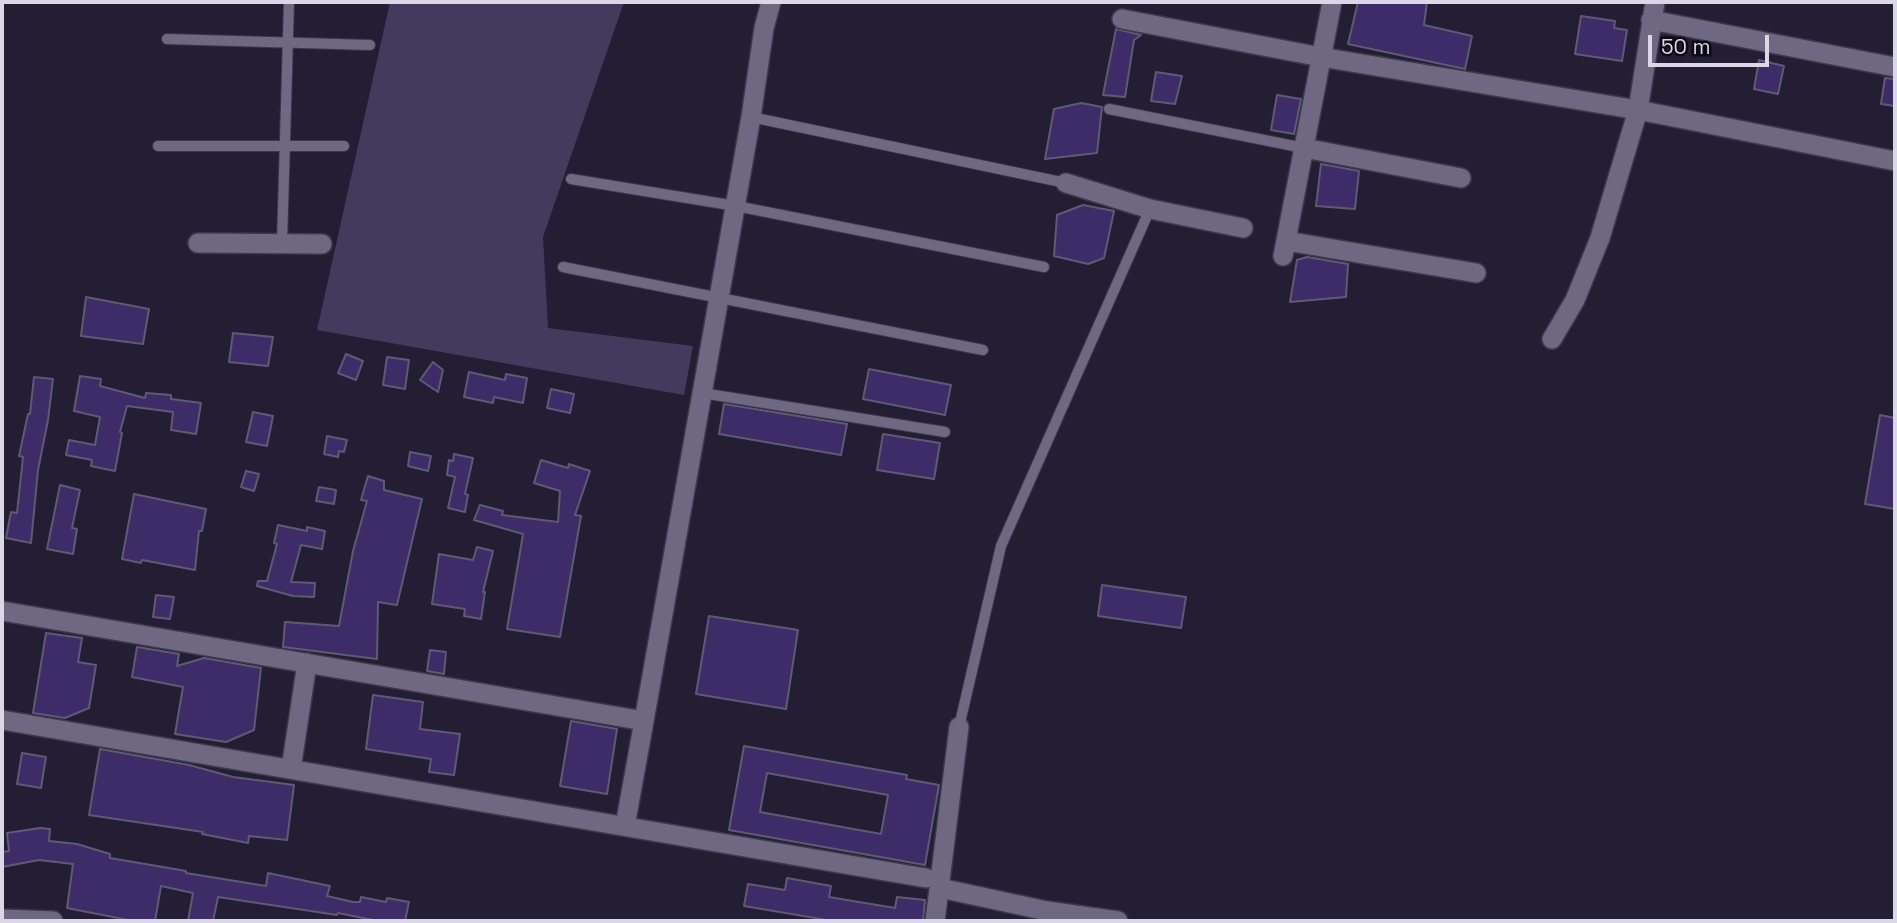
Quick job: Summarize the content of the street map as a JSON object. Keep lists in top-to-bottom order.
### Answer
{
  "scale_bar": "50 m"
}
